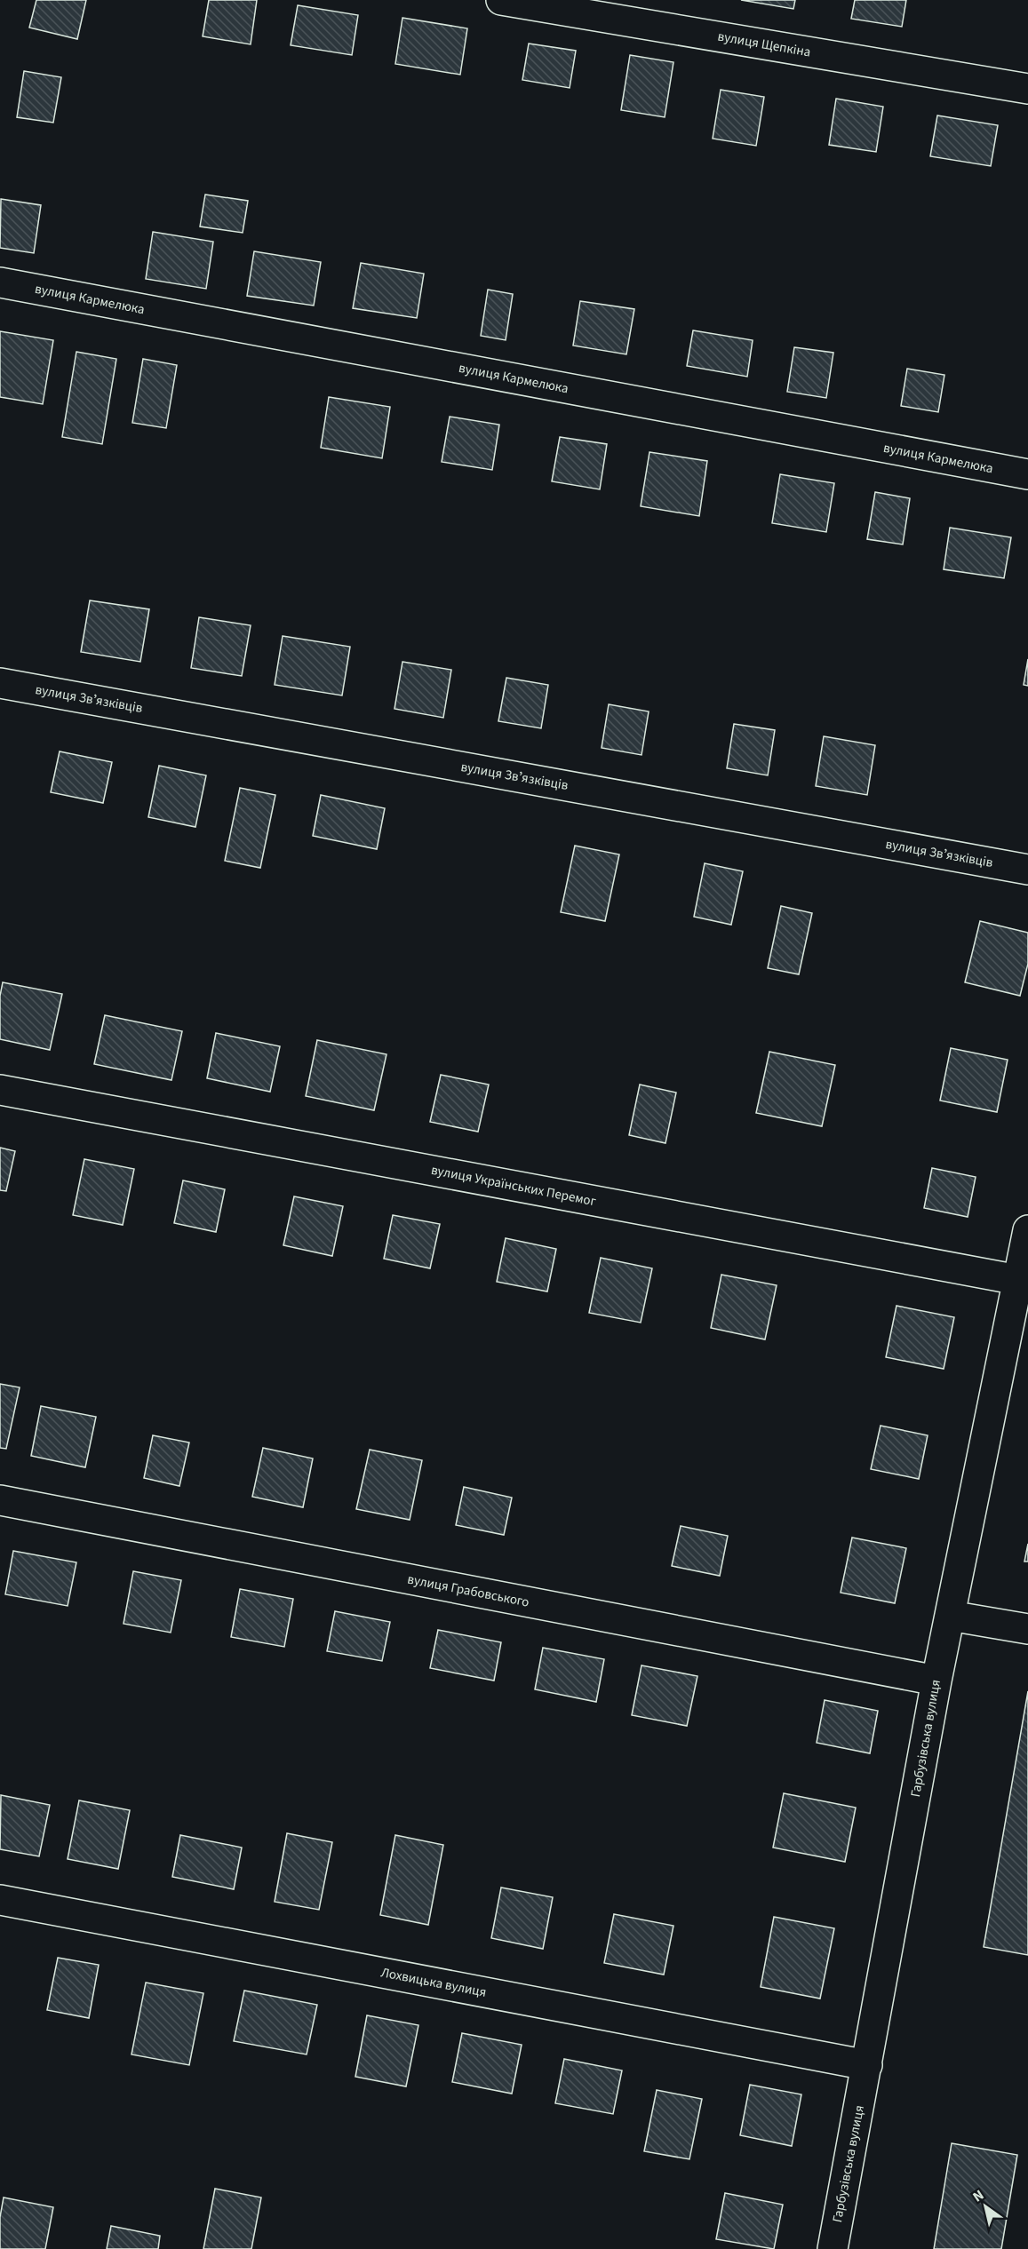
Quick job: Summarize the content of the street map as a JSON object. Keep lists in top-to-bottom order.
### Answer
{
  "streets": {
    "street": [
      "вулиця Щепкіна",
      "вулиця Кармелюка",
      "вулиця Звʼязківців",
      "вулиця Українських Перемог",
      "вулиця Грабовського",
      "Гарбузівська вулиця",
      "Лохвицька вулиця"
    ]
  },
  "crossings": [
    ["вулиця Українських Перемог", "Гарбузівська вулиця"],
    ["вулиця Грабовського", "Гарбузівська вулиця"],
    ["Гарбузівська вулиця", "Лохвицька вулиця"]
  ],
  "north": "top left"
}
